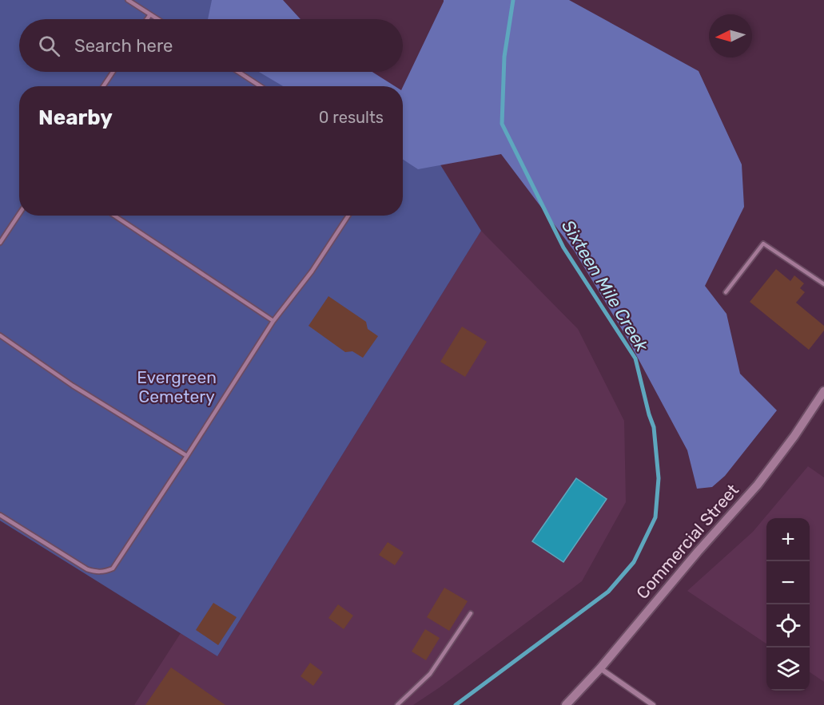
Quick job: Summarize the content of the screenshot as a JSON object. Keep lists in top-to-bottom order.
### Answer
{
  "streets": {
    "street": ["Commercial Street"]
  },
  "water": ["Sixteen Mile Creek"],
  "parks": ["Evergreen Cemetery"],
  "north": "left",
  "page": {
    "search": "Search here",
    "heading": ["Nearby", "0 results"],
    "map_buttons": ["+", "−"]
  }
}
